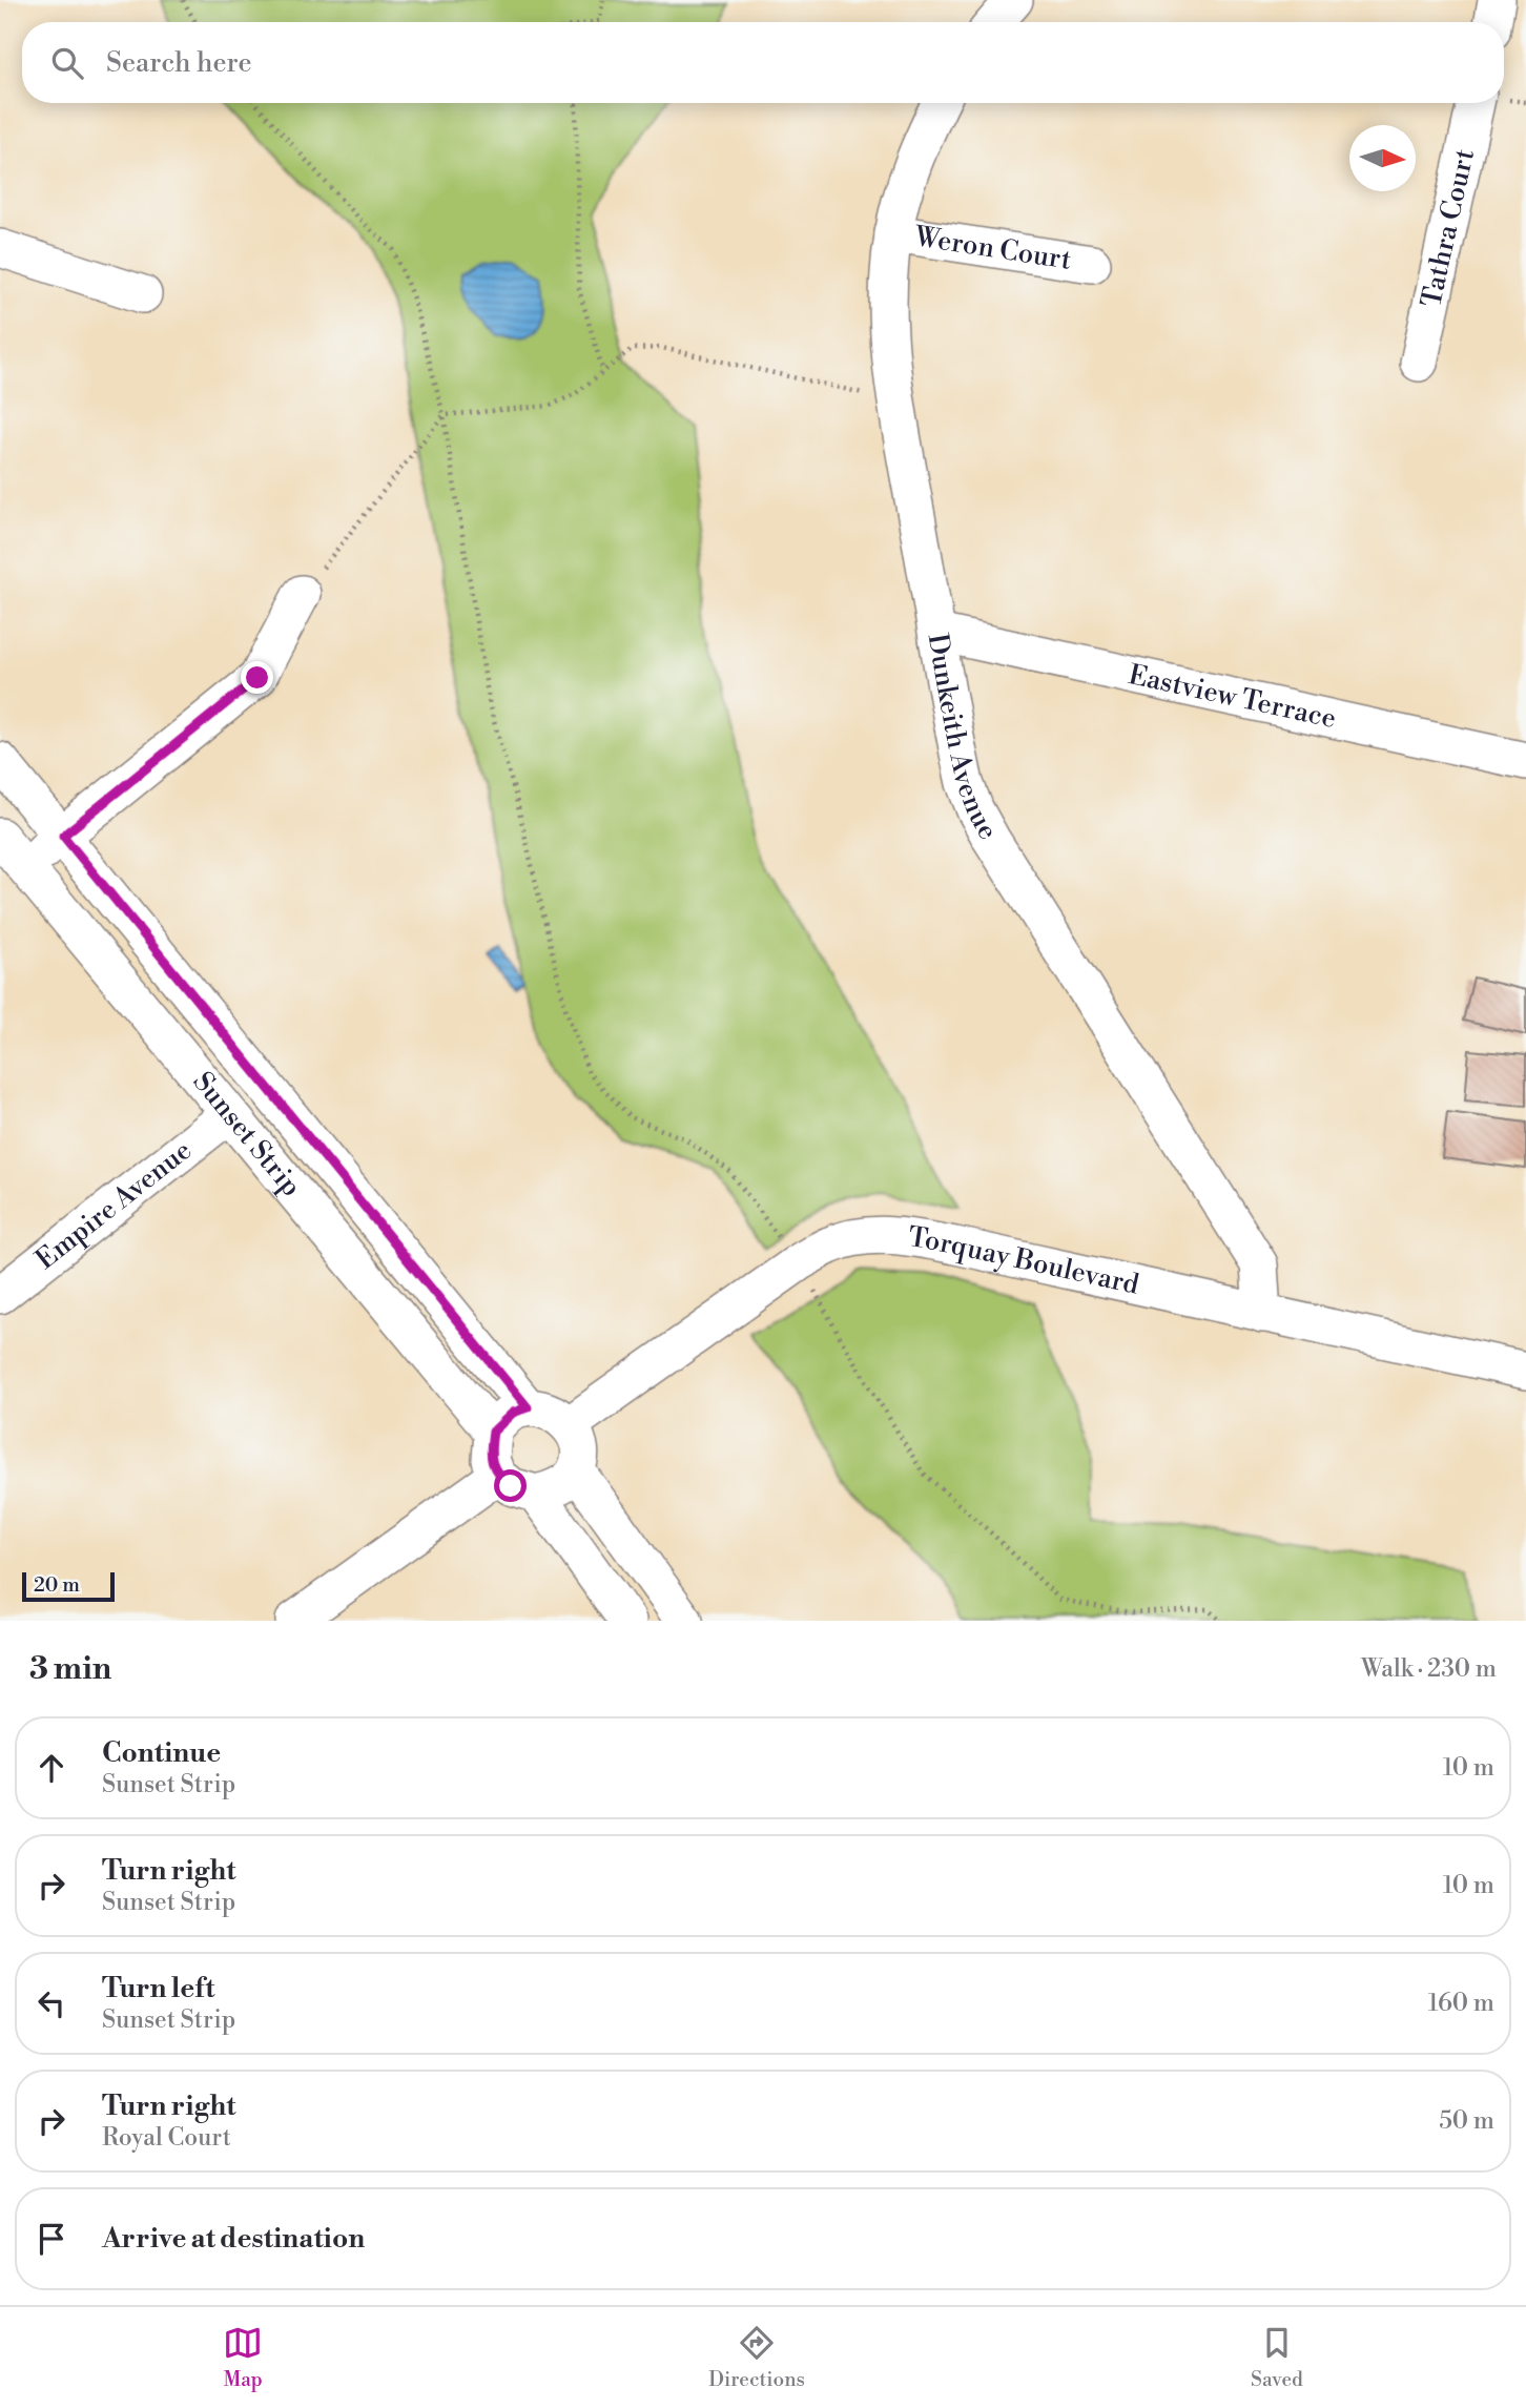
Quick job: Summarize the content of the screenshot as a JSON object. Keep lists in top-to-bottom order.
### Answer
{
  "streets": {
    "street": [
      "Tathra Court",
      "Weron Court",
      "Eastview Terrace",
      "Dunkeith Avenue",
      "Sunset Strip",
      "Empire Avenue",
      "Torquay Boulevard"
    ]
  },
  "crossings": [
    ["Weron Court", "Dunkeith Avenue"],
    ["Eastview Terrace", "Dunkeith Avenue"],
    ["Dunkeith Avenue", "Torquay Boulevard"],
    ["Sunset Strip", "Empire Avenue"],
    ["Sunset Strip", "Torquay Boulevard"]
  ],
  "scale_bar": "20 m",
  "north": "right",
  "page": {
    "search": "Search here",
    "scale": "20 m",
    "heading": ["3 min", "Walk · 230 m"],
    "list": [
      ["Continue", "Sunset Strip", "10 m"],
      ["Turn right", "Sunset Strip", "10 m"],
      ["Turn left", "Sunset Strip", "160 m"],
      ["Turn right", "Royal Court", "50 m"],
      "Arrive at destination"
    ],
    "nav": ["Map", "Directions", "Saved"]
  }
}
